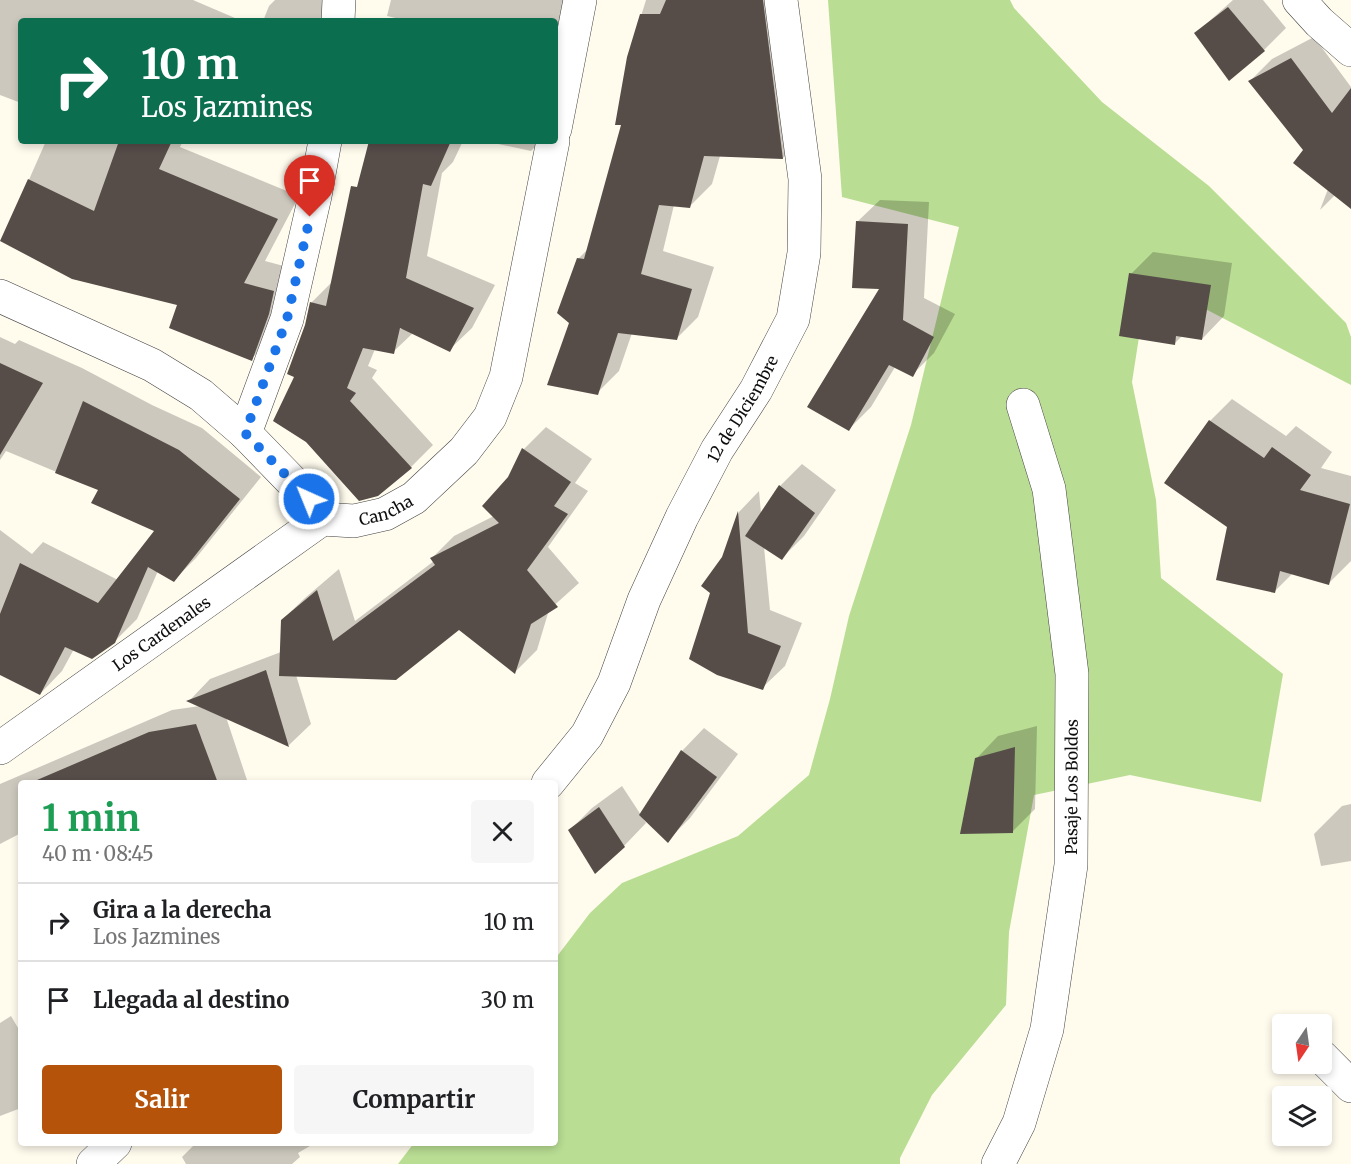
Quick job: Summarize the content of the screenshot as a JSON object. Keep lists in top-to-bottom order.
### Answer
{
  "streets": {
    "street": [
      "12 de Diciembre",
      "Cancha",
      "Los Cardenales",
      "Pasaje Los Boldos"
    ]
  },
  "crossings": [
    ["Cancha", "Los Cardenales"]
  ],
  "north": "bottom",
  "page": {
    "turn": ["10 m", "Los Jazmines"],
    "heading": ["1 min", "40 m · 08:45"],
    "list": [
      {
        "name": "Gira a la derecha",
        "note": "Los Jazmines",
        "value": "10 m"
      },
      {
        "name": "Llegada al destino",
        "value": "30 m"
      }
    ],
    "buttons": ["Salir", "Compartir"]
  }
}
